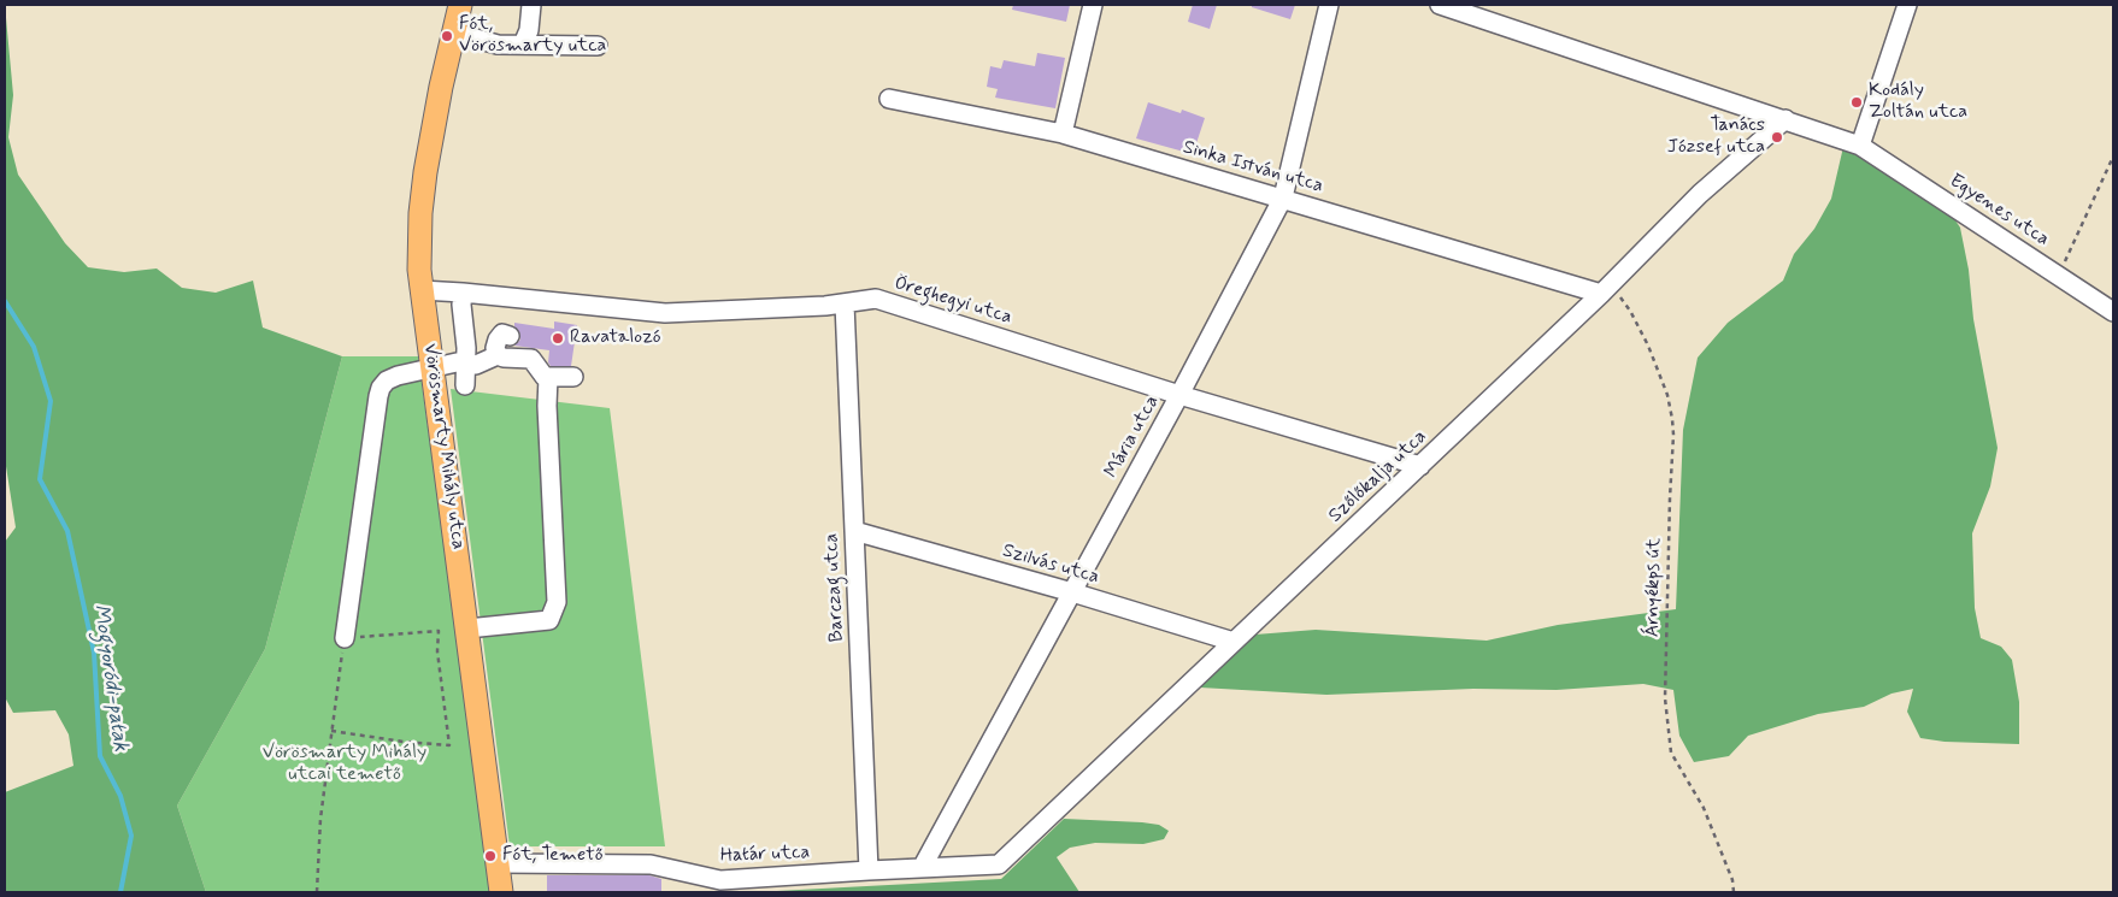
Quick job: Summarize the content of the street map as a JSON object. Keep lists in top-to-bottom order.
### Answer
{
  "streets": {
    "main road": ["Vörösmarty Mihály utca"],
    "street": [
      "Sinka István utca",
      "Egyenes utca",
      "Öreghegyi utca",
      "Mária utca",
      "Szőlőkalja utca",
      "Szilvás utca",
      "Barczag utca",
      "Határ utca"
    ],
    "path": ["Árnyékps út"]
  },
  "crossings": [
    ["Sinka István utca", "Mária utca"],
    ["Sinka István utca", "Szőlőkalja utca"],
    ["Sinka István utca", "Árnyékps út"],
    ["Öreghegyi utca", "Mária utca"],
    ["Öreghegyi utca", "Vörösmarty Mihály utca"],
    ["Öreghegyi utca", "Szőlőkalja utca"],
    ["Öreghegyi utca", "Barczag utca"],
    ["Mária utca", "Szilvás utca"],
    ["Mária utca", "Határ utca"],
    ["Vörösmarty Mihály utca", "Határ utca"],
    ["Szőlőkalja utca", "Szilvás utca"],
    ["Szőlőkalja utca", "Árnyékps út"],
    ["Szőlőkalja utca", "Határ utca"],
    ["Szilvás utca", "Barczag utca"],
    ["Barczag utca", "Határ utca"]
  ],
  "water": ["Mogyoródi-patak"],
  "parks": ["Vörösmarty Mihály utcai temető"],
  "places": [
    "Fót, Vörösmarty utca",
    "Kodály Zoltán utca",
    "Tanács József utca",
    "Ravatalozó",
    "Fót, Temető"
  ]
}
